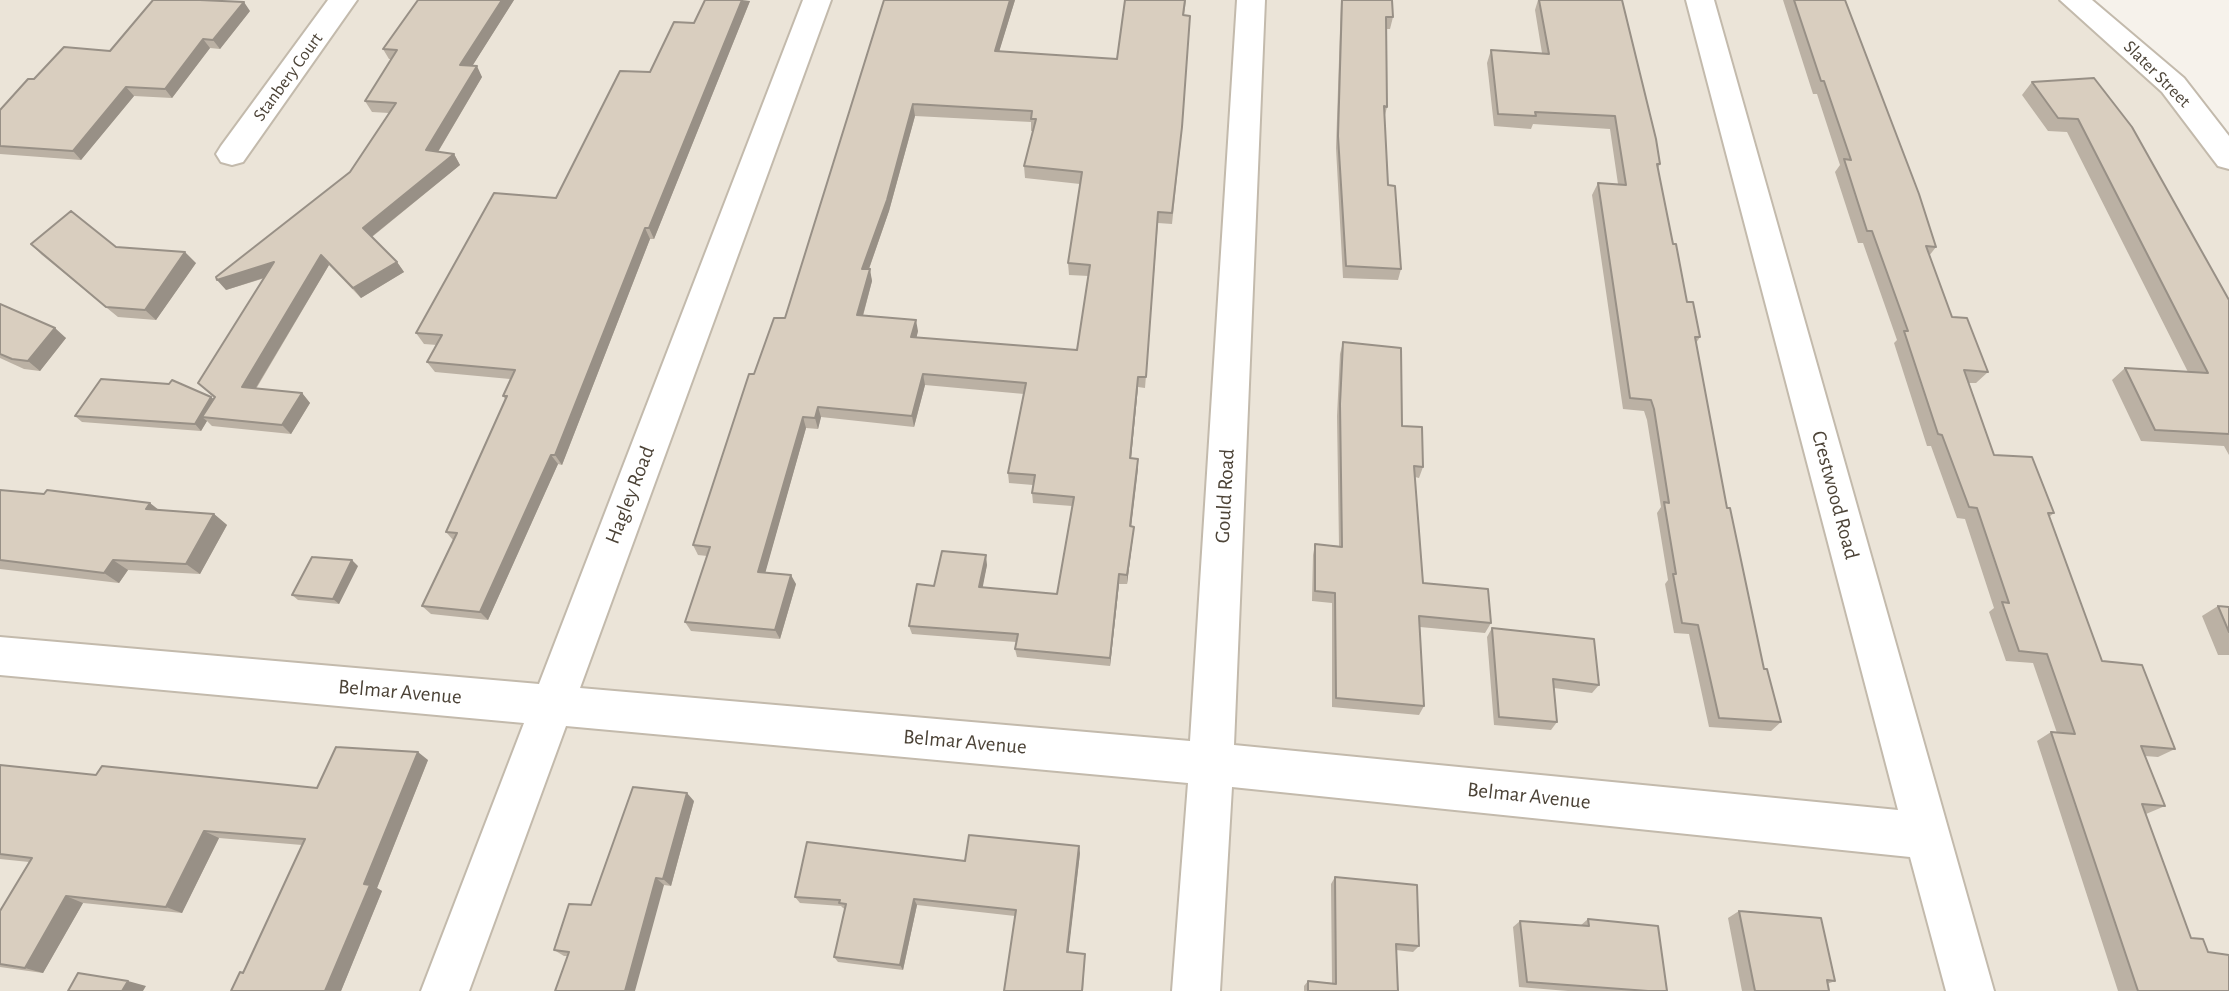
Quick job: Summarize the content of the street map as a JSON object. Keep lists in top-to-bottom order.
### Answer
{
  "streets": {
    "street": [
      "Slater Street",
      "Stanbery Court",
      "Hagley Road",
      "Crestwood Road",
      "Gould Road",
      "Belmar Avenue"
    ]
  },
  "crossings": [
    ["Hagley Road", "Belmar Avenue"],
    ["Crestwood Road", "Belmar Avenue"],
    ["Gould Road", "Belmar Avenue"]
  ]
}
